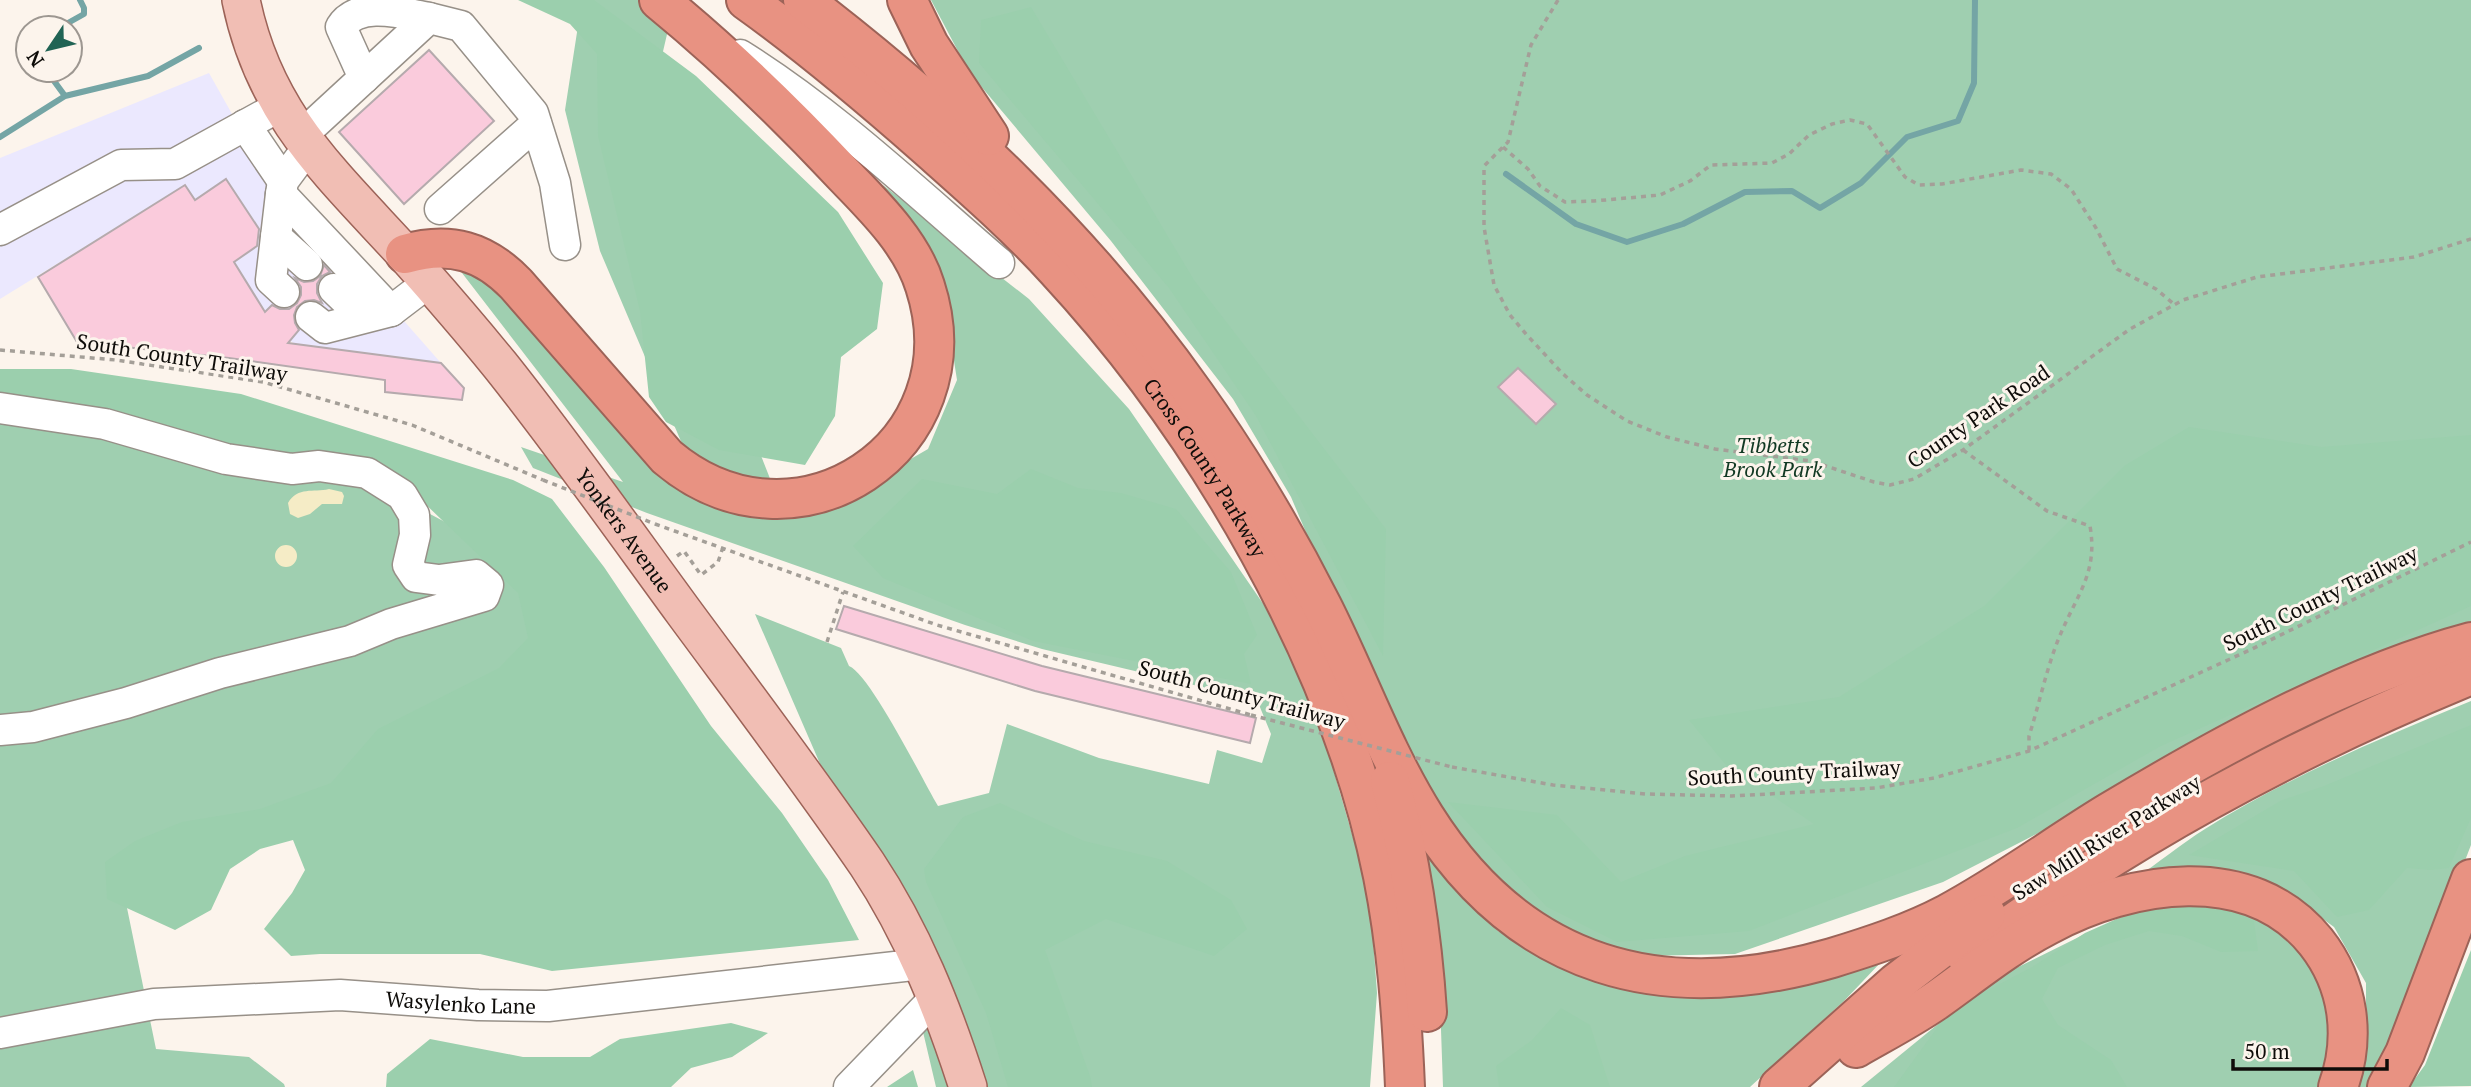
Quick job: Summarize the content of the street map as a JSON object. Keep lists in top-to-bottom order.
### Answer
{
  "streets": {
    "highway": ["Cross County Parkway", "Saw Mill River Parkway"],
    "main road": ["Yonkers Avenue"],
    "street": ["Wasylenko Lane"],
    "path": ["South County Trailway", "County Park Road"]
  },
  "crossings": [
    ["Yonkers Avenue", "Wasylenko Lane"]
  ],
  "parks": ["Tibbetts Brook Park"],
  "scale_bar": "50 m",
  "north": "bottom left"
}
